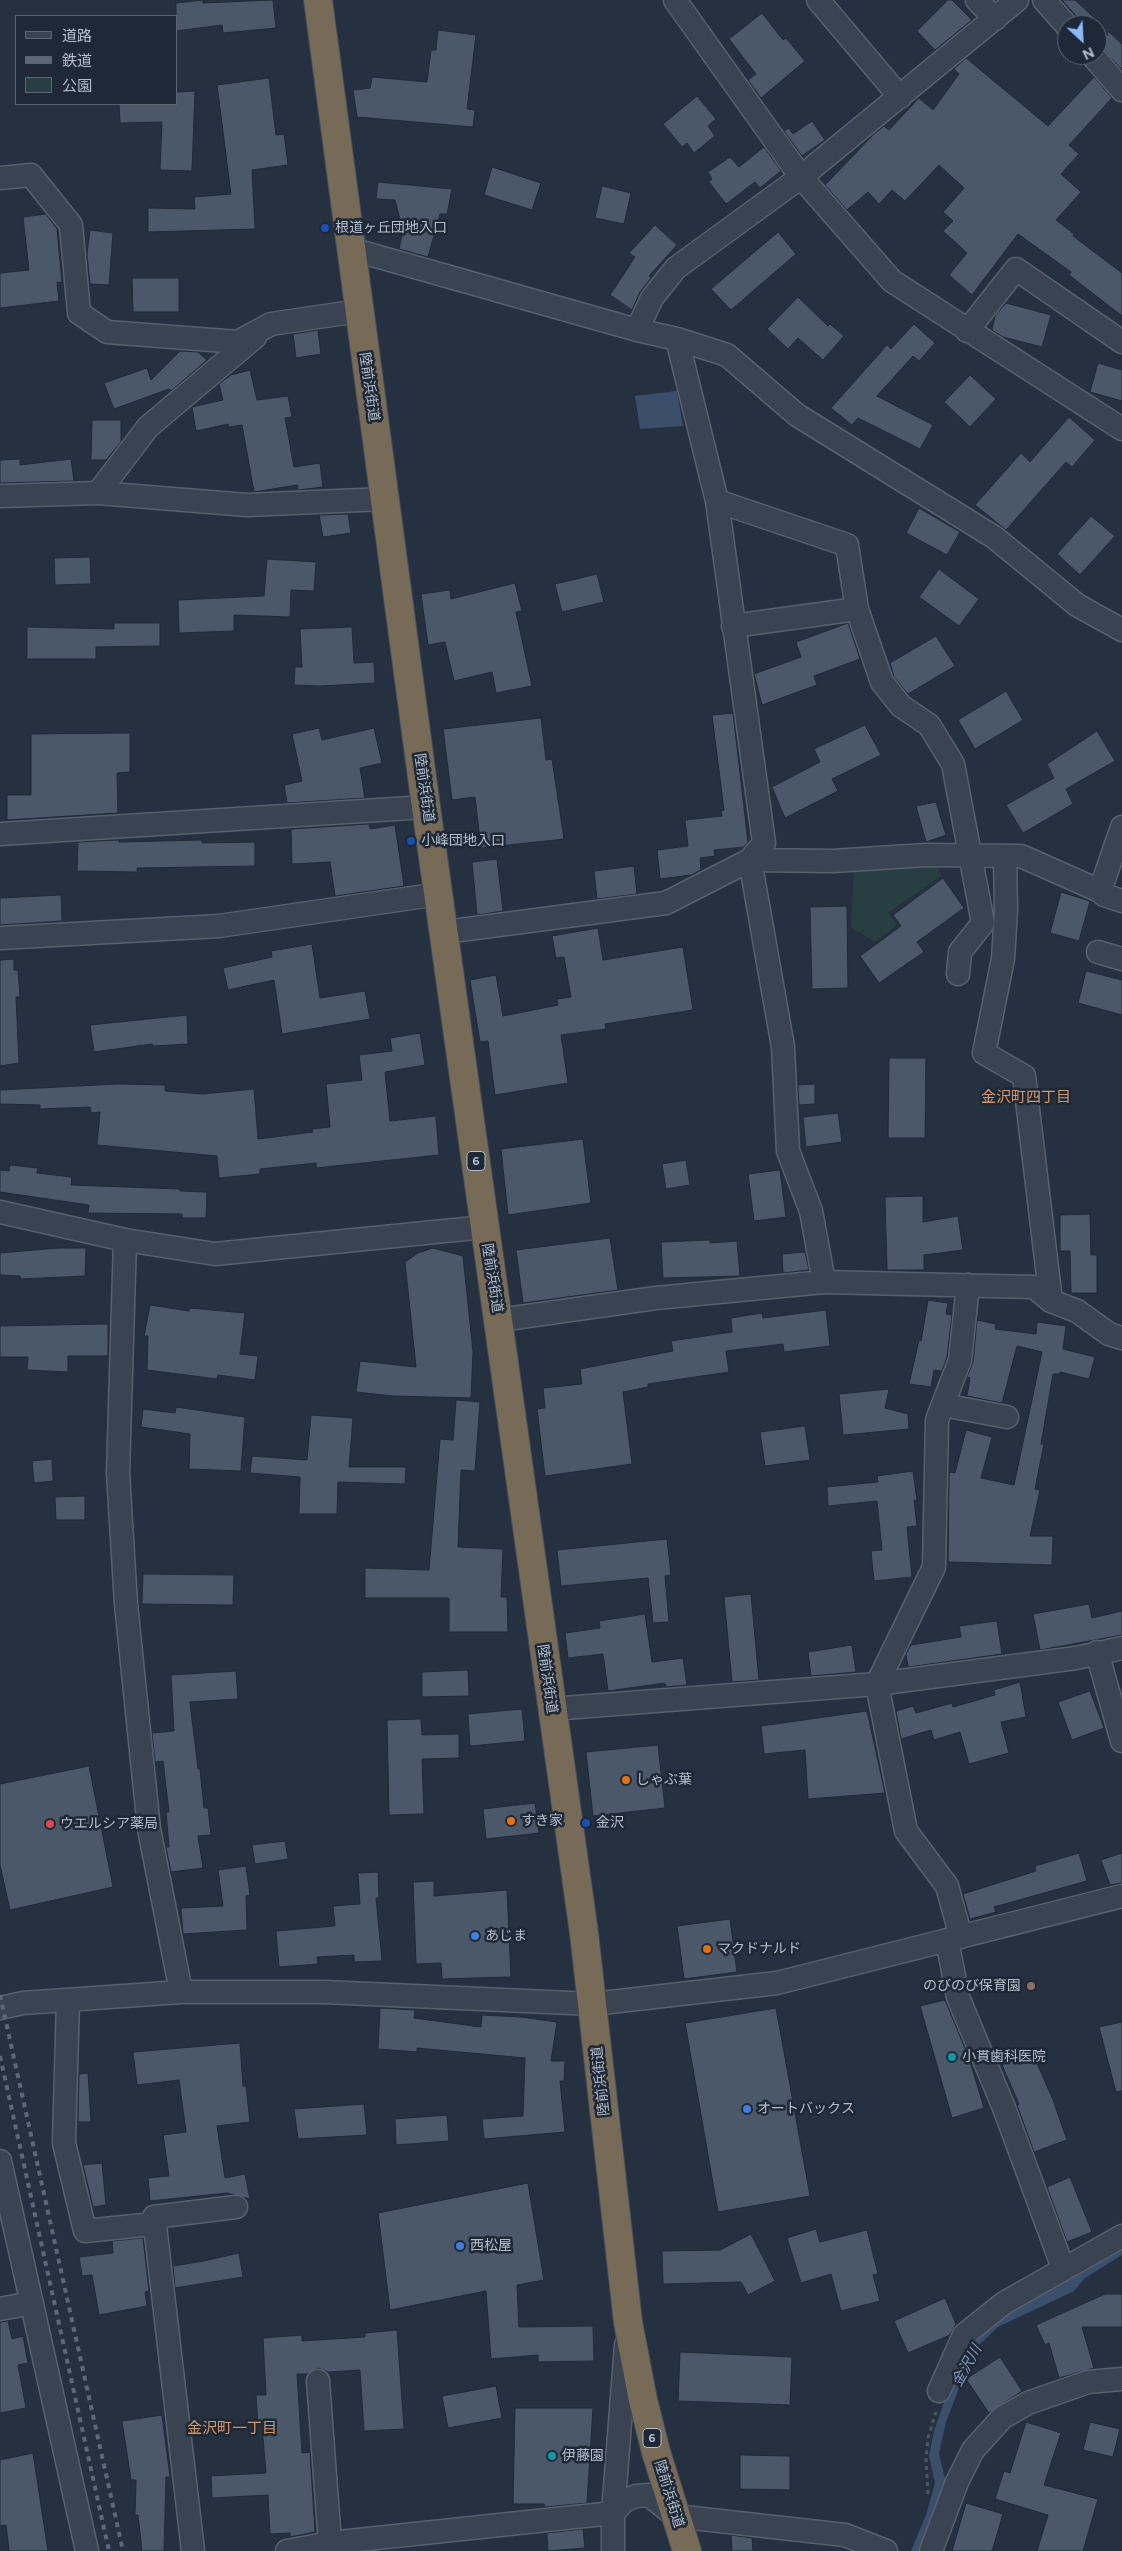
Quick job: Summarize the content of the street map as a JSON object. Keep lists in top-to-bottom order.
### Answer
{
  "streets": {
    "highway": ["陸前浜街道", "6"]
  },
  "districts": ["金沢町四丁目", "金沢町一丁目"],
  "water": ["金沢川"],
  "places": [
    "根道ヶ丘団地入口",
    "小峰団地入口",
    "しゃぶ葉",
    "すき家",
    "金沢",
    "ウエルシア薬局",
    "あじま",
    "マクドナルド",
    "のびのび保育園",
    "小貫歯科医院",
    "オートバックス",
    "西松屋",
    "伊藤園"
  ],
  "legend": ["道路", "鉄道", "公園"],
  "north": "bottom right"
}
